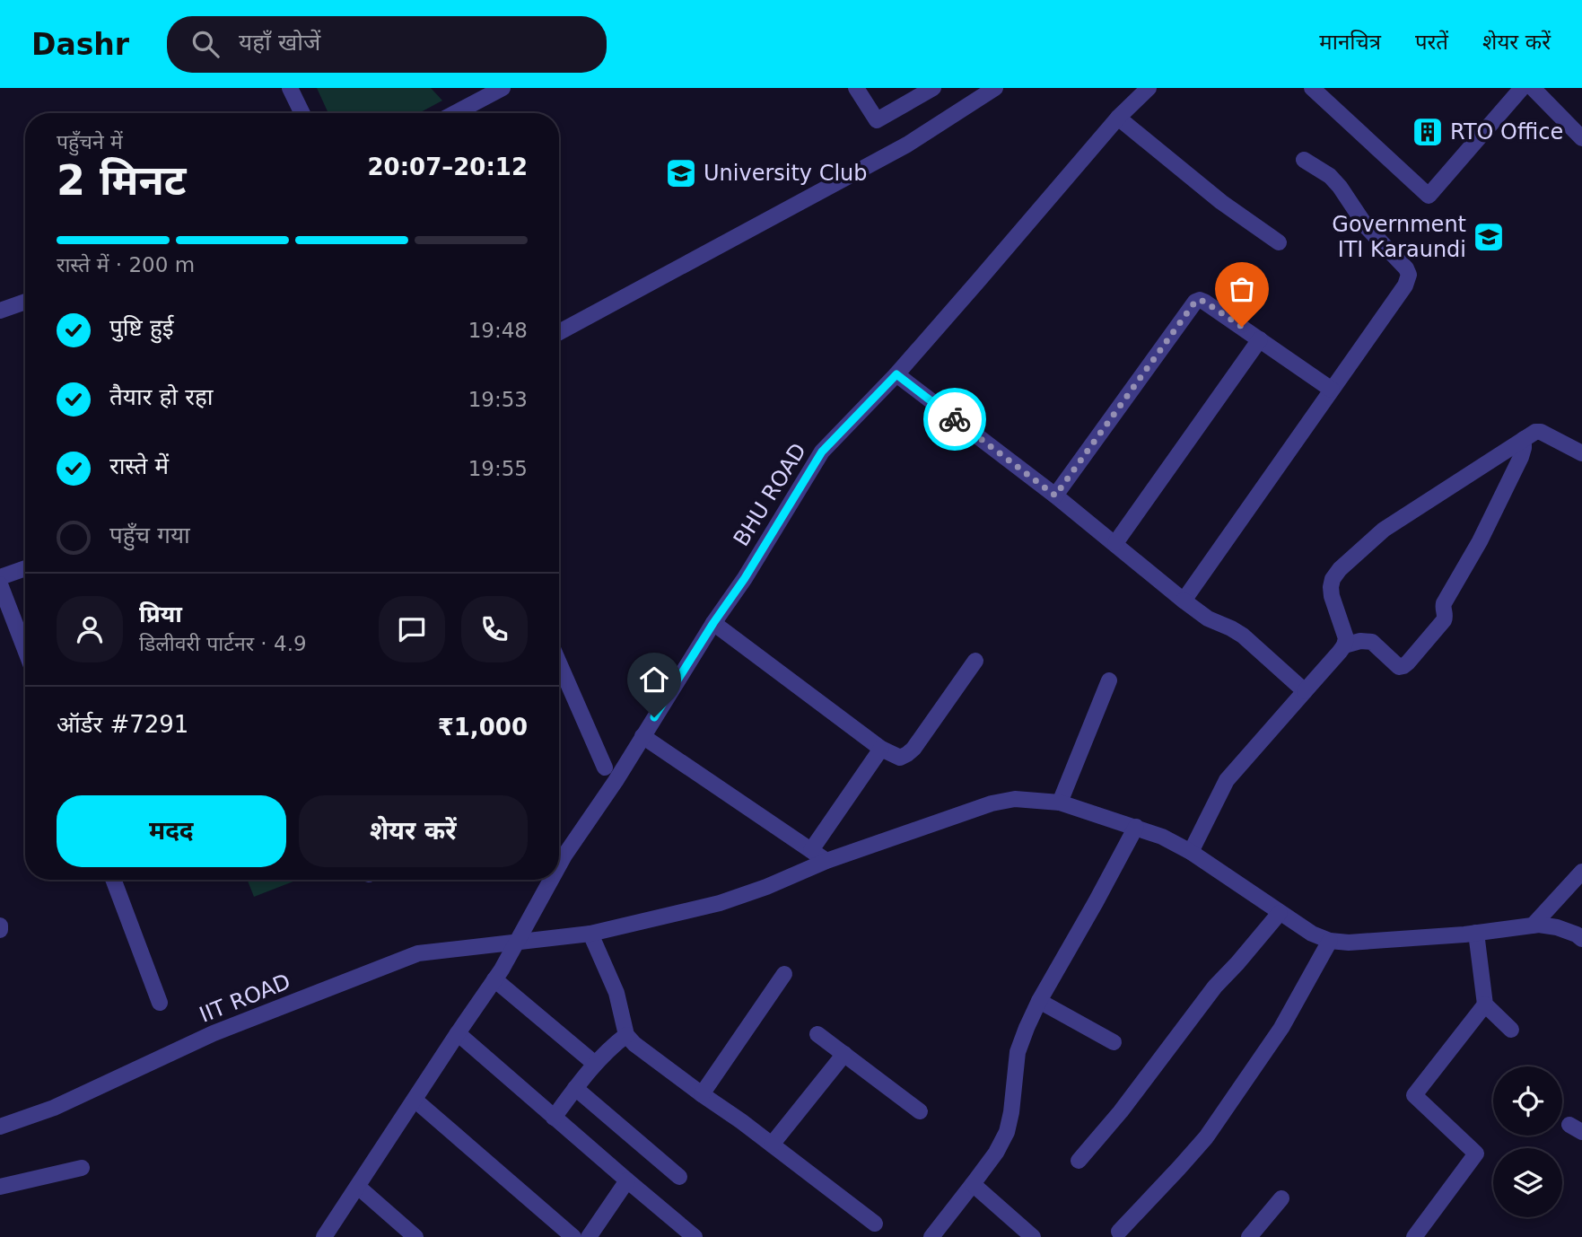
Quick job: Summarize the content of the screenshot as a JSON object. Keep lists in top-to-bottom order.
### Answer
{
  "streets": {
    "street": ["BHU ROAD", "IIT ROAD"]
  },
  "crossings": [
    ["BHU ROAD", "IIT ROAD"]
  ],
  "places": {
    "building": ["RTO Office"],
    "school or university": ["University Club", "Government ITI Karaundi"]
  },
  "page": {
    "header": "Dashr",
    "search": "यहाँ खोजें",
    "nav": ["मानचित्र", "परतें", "शेयर करें"],
    "heading": ["2 मिनट", "पहुँचने में", "20:07–20:12"],
    "panel": [
      "प्रिया",
      "डिलीवरी पार्टनर · 4.9",
      "ऑर्डर #7291",
      "₹1,000"
    ],
    "bar": "रास्ते में · 200 m",
    "list": [
      ["पुष्टि हुई", "19:48"],
      ["तैयार हो रहा", "19:53"],
      ["रास्ते में", "19:55"],
      "पहुँच गया"
    ],
    "buttons": ["मदद", "शेयर करें"]
  }
}
